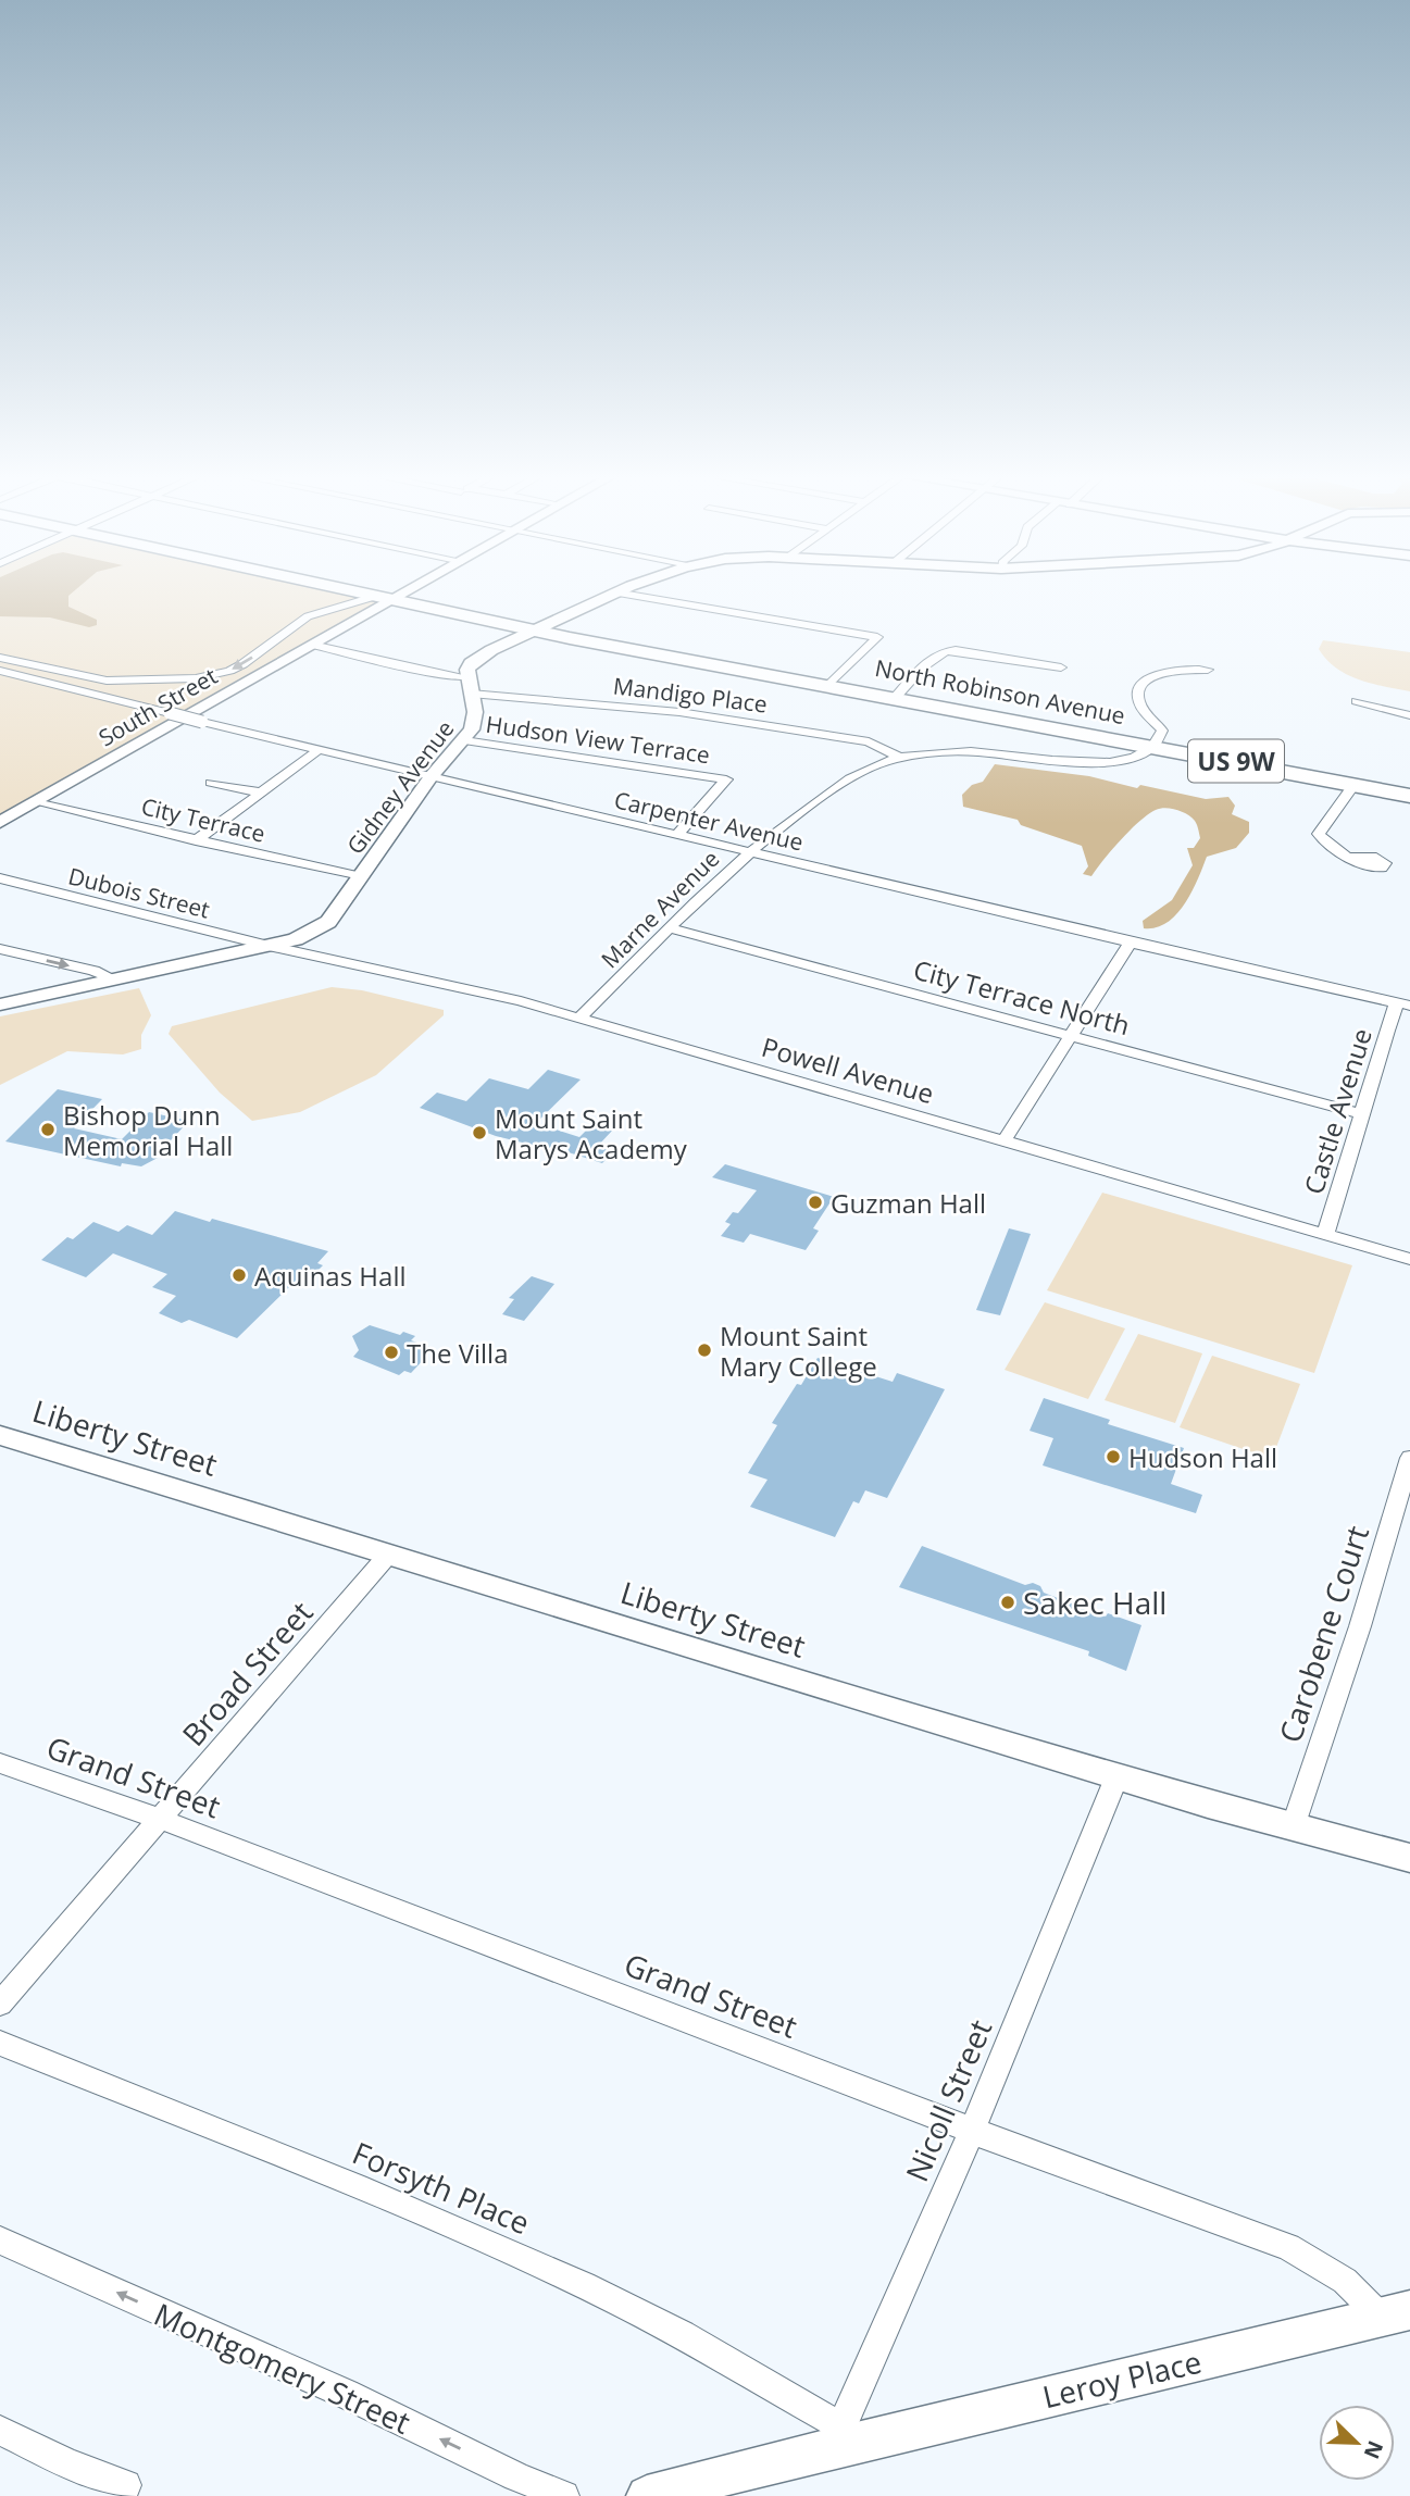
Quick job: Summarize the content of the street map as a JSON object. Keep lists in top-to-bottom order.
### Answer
{
  "streets": {
    "highway": ["North Robinson Avenue", "US 9W"],
    "street": [
      "Mandigo Place",
      "South Street",
      "Hudson View Terrace",
      "Gidney Avenue",
      "City Terrace",
      "Carpenter Avenue",
      "Dubois Street",
      "Marne Avenue",
      "City Terrace North",
      "Powell Avenue",
      "Castle Avenue",
      "Liberty Street",
      "Carobene Court",
      "Broad Street",
      "Grand Street",
      "Nicoll Street",
      "Forsyth Place",
      "Montgomery Street",
      "Leroy Place"
    ]
  },
  "crossings": [
    ["North Robinson Avenue", "South Street"],
    ["North Robinson Avenue", "Marne Avenue"],
    ["Mandigo Place", "Gidney Avenue"],
    ["Mandigo Place", "Marne Avenue"],
    ["South Street", "City Terrace"],
    ["Hudson View Terrace", "Gidney Avenue"],
    ["Hudson View Terrace", "Carpenter Avenue"],
    ["Gidney Avenue", "City Terrace"],
    ["Gidney Avenue", "Carpenter Avenue"],
    ["Gidney Avenue", "Dubois Street"],
    ["Gidney Avenue", "Powell Avenue"],
    ["Carpenter Avenue", "Marne Avenue"],
    ["Carpenter Avenue", "Castle Avenue"],
    ["Dubois Street", "Powell Avenue"],
    ["Marne Avenue", "City Terrace North"],
    ["Marne Avenue", "Powell Avenue"],
    ["City Terrace North", "Castle Avenue"],
    ["Powell Avenue", "Castle Avenue"],
    ["Liberty Street", "Carobene Court"],
    ["Liberty Street", "Broad Street"],
    ["Liberty Street", "Nicoll Street"],
    ["Broad Street", "Grand Street"],
    ["Grand Street", "Nicoll Street"],
    ["Grand Street", "Leroy Place"],
    ["Nicoll Street", "Forsyth Place"],
    ["Nicoll Street", "Leroy Place"],
    ["Forsyth Place", "Leroy Place"]
  ],
  "one_way": ["Montgomery Street"],
  "places": [
    "Bishop Dunn Memorial Hall",
    "Mount Saint Marys Academy",
    "Guzman Hall",
    "Aquinas Hall",
    "Mount Saint Mary College",
    "The Villa",
    "Hudson Hall",
    "Sakec Hall"
  ],
  "north": "bottom right"
}
